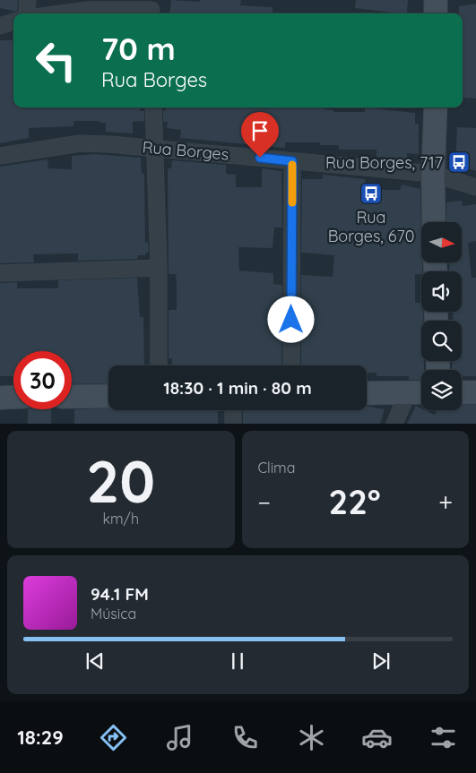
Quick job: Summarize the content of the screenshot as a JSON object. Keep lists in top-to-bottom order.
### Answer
{
  "streets": {
    "street": ["Rua Borges"]
  },
  "places": {
    "bus stop": ["Rua Borges, 717", "Rua Borges, 670"]
  },
  "north": "right",
  "page": {
    "turn": ["70 m", "Rua Borges"],
    "limit": "30",
    "trip": "18:30 · 1 min · 80 m",
    "tile": [
      ["20", "km/h"],
      "Clima"
    ],
    "heat": ["−", "22°", "+"],
    "song": ["94.1 FM", "Música"],
    "tabs": "18:29"
  }
}
